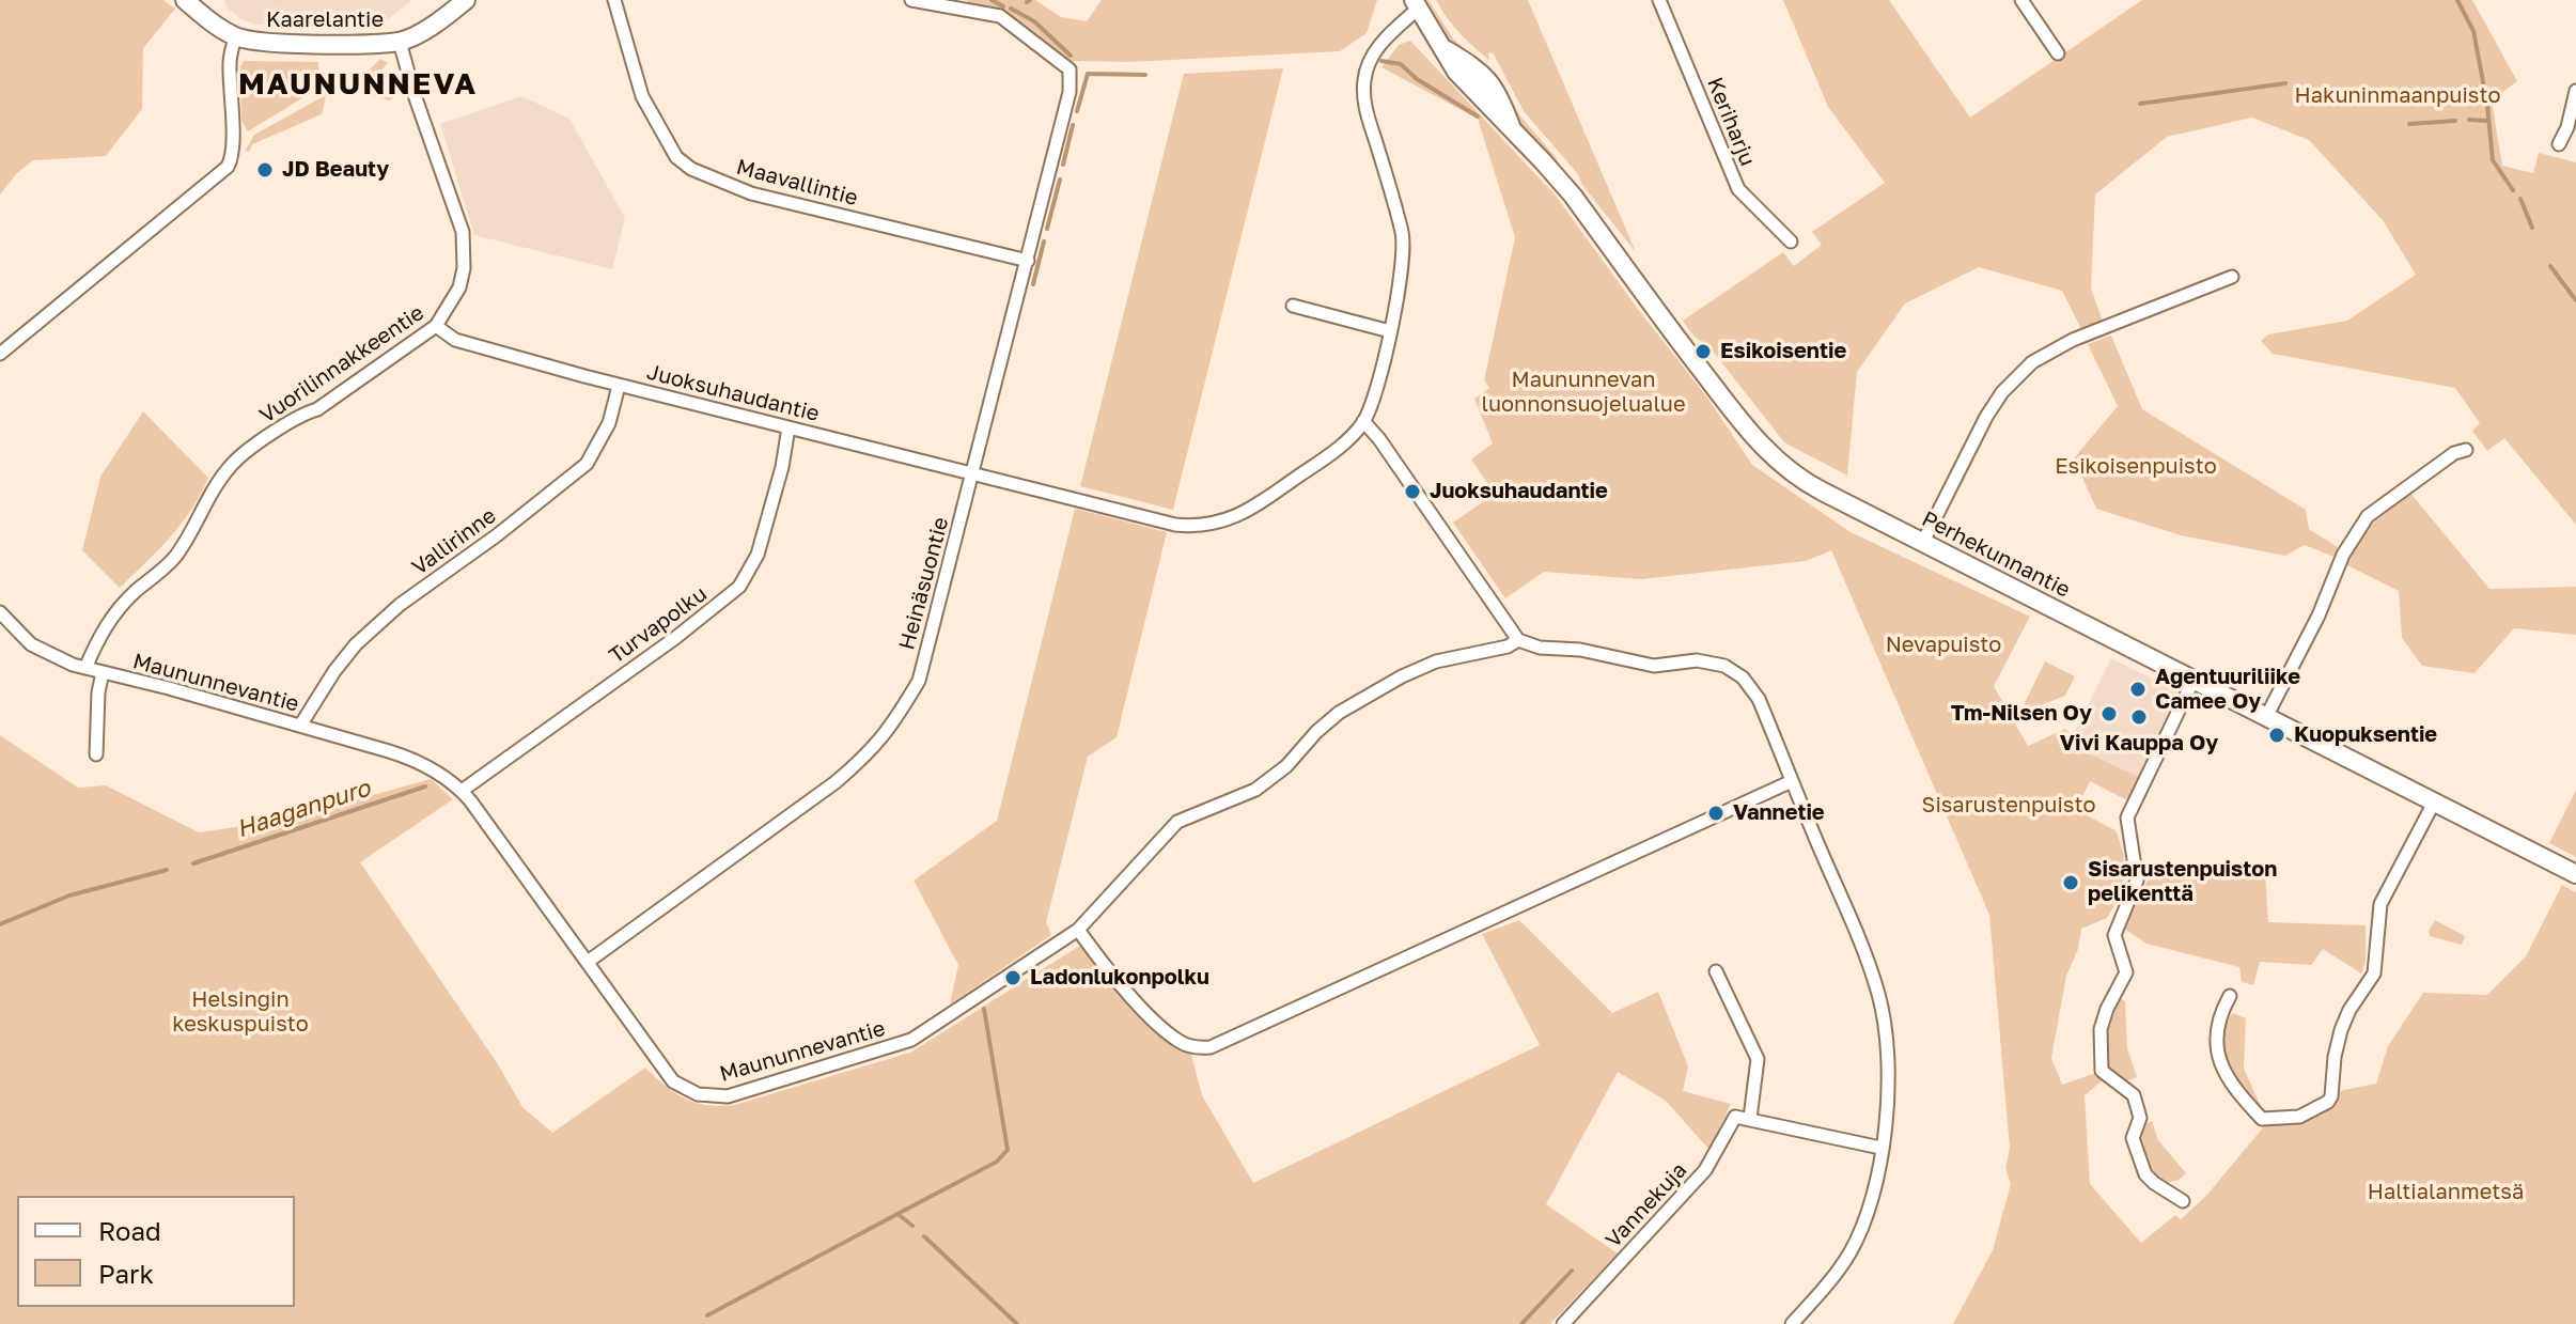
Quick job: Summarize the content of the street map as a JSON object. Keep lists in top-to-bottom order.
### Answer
{
  "streets": {
    "street": [
      "Kaarelantie",
      "Keriharju",
      "Maavallintie",
      "Vuorilinnakkeentie",
      "Juoksuhaudantie",
      "Vallirinne",
      "Perhekunnantie",
      "Heinäsuontie",
      "Turvapolku",
      "Maununnevantie",
      "Vannekuja"
    ]
  },
  "crossings": [
    ["Kaarelantie", "Vuorilinnakkeentie"],
    ["Maavallintie", "Heinäsuontie"],
    ["Vuorilinnakkeentie", "Juoksuhaudantie"],
    ["Vuorilinnakkeentie", "Maununnevantie"],
    ["Juoksuhaudantie", "Vallirinne"],
    ["Juoksuhaudantie", "Perhekunnantie"],
    ["Juoksuhaudantie", "Heinäsuontie"],
    ["Juoksuhaudantie", "Turvapolku"],
    ["Vallirinne", "Maununnevantie"],
    ["Heinäsuontie", "Maununnevantie"],
    ["Turvapolku", "Maununnevantie"]
  ],
  "districts": ["MAUNUNNEVA"],
  "water": ["Haaganpuro"],
  "parks": [
    "Hakuninmaanpuisto",
    "Maununnevan luonnonsuojelualue",
    "Esikoisenpuisto",
    "Nevapuisto",
    "Sisarustenpuisto",
    "Helsingin keskuspuisto",
    "Haltialanmetsä"
  ],
  "places": [
    "JD Beauty",
    "Esikoisentie",
    "Juoksuhaudantie",
    "Agentuuriliike Camee Oy",
    "Tm-Nilsen Oy",
    "Vivi Kauppa Oy",
    "Kuopuksentie",
    "Vannetie",
    "Sisarustenpuiston pelikenttä",
    "Ladonlukonpolku"
  ],
  "legend": ["Road", "Park"]
}
